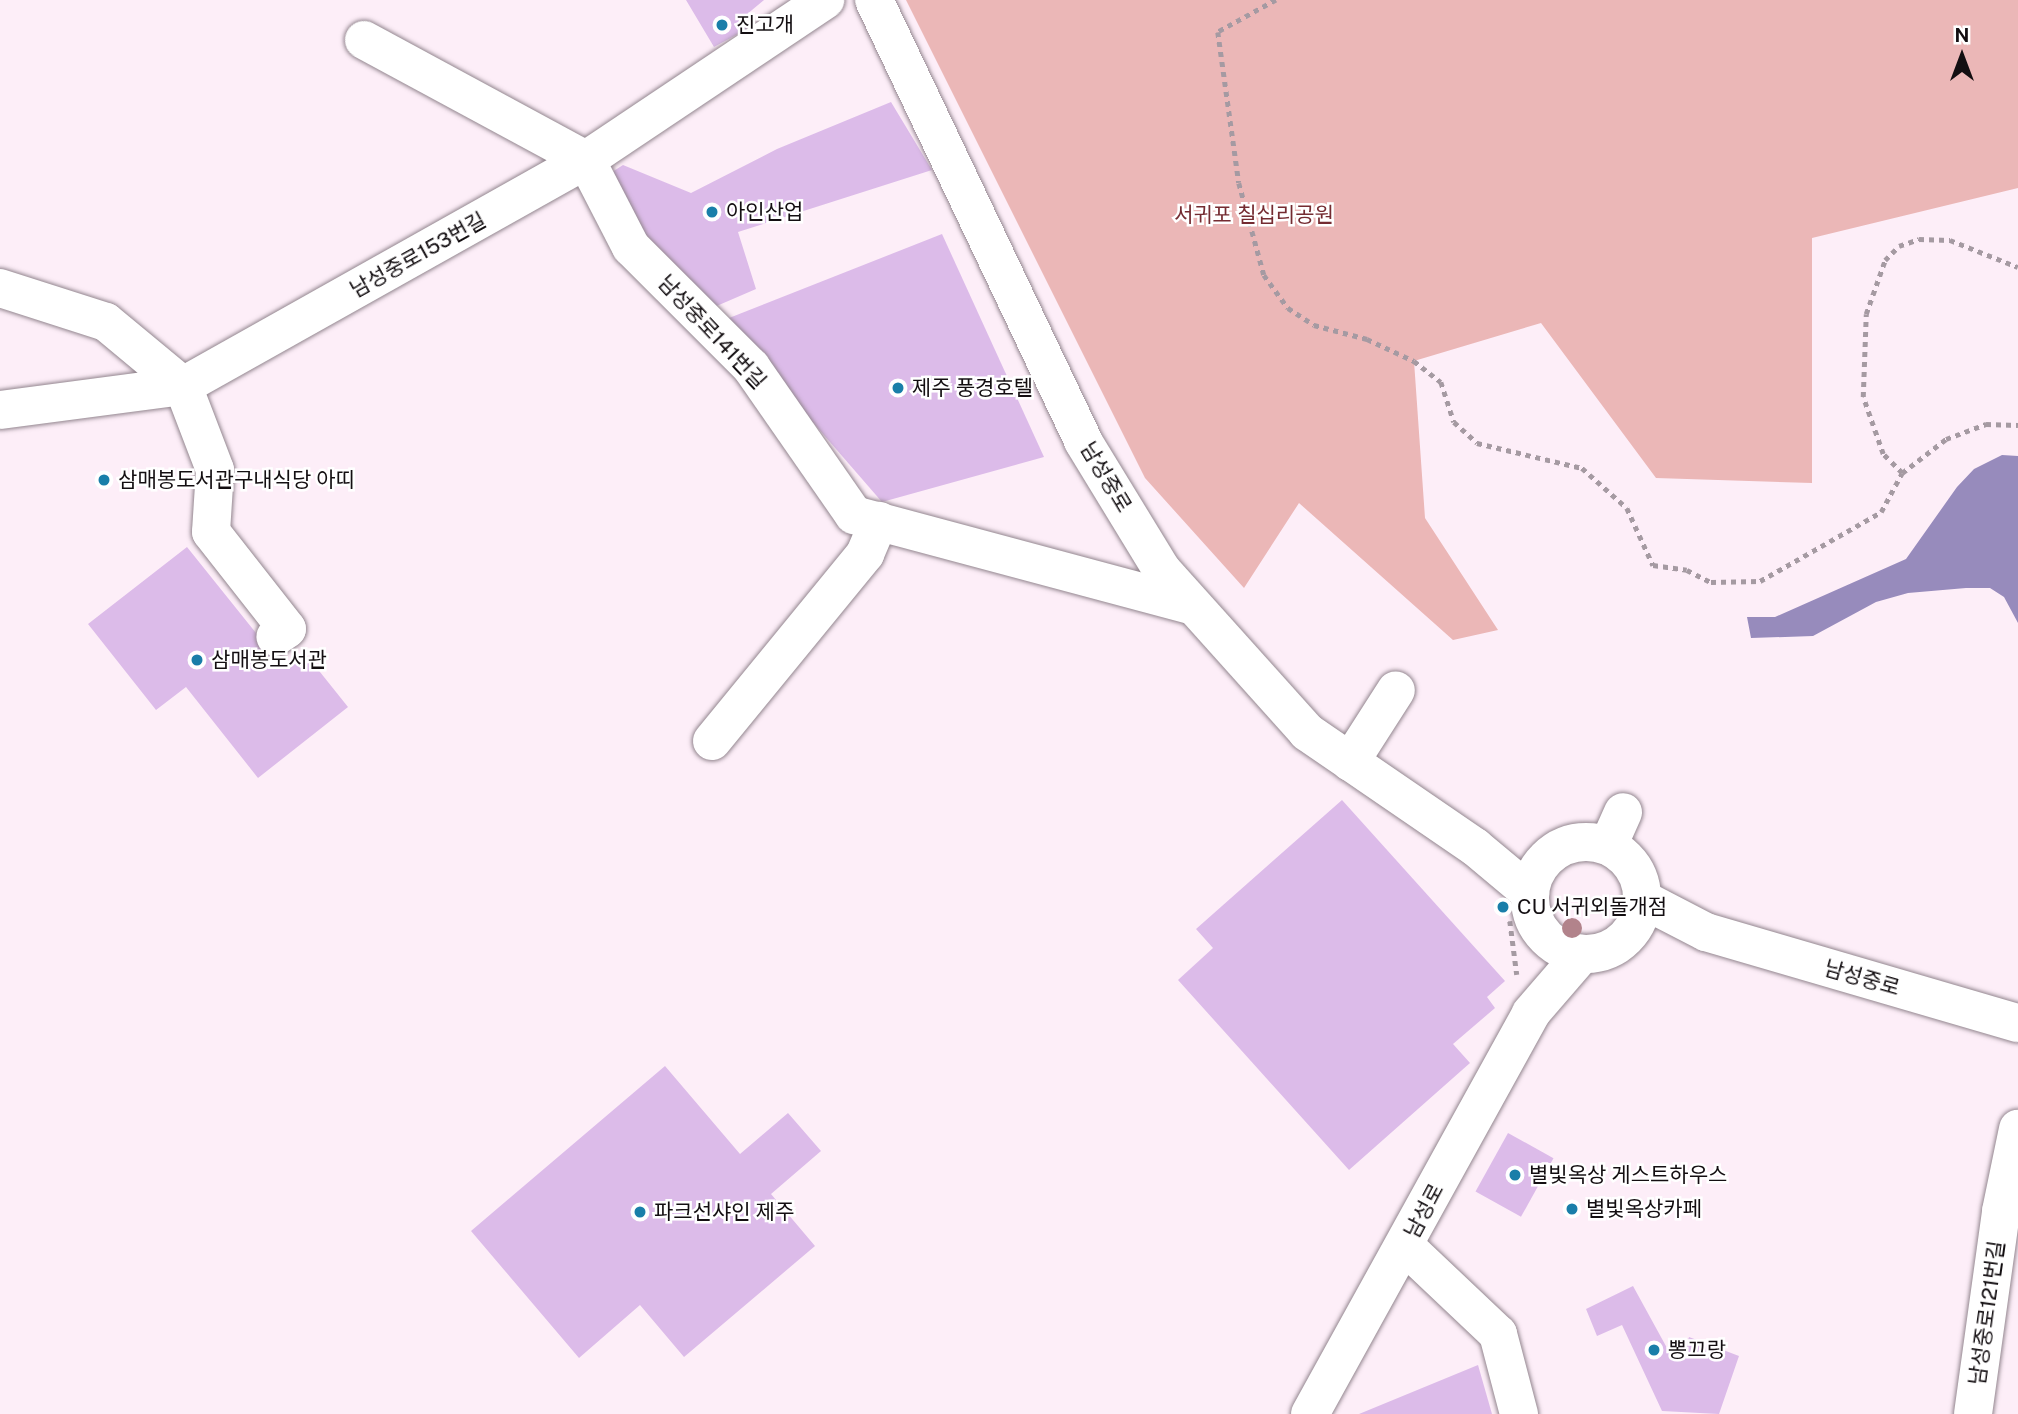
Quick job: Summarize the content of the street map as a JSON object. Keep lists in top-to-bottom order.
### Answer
{
  "streets": {
    "street": [
      "남성중로153번길",
      "남성중로141번길",
      "남성중로",
      "남성로",
      "남성중로121번길"
    ]
  },
  "crossings": [
    ["남성중로153번길", "남성중로141번길"],
    ["남성중로141번길", "남성중로"],
    ["남성중로", "남성로"]
  ],
  "parks": ["서귀포 칠십리공원"],
  "places": [
    "진고개",
    "아인산업",
    "제주 풍경호텔",
    "삼매봉도서관구내식당 아띠",
    "삼매봉도서관",
    "CU 서귀외돌개점",
    "별빛옥상 게스트하우스",
    "별빛옥상카페",
    "파크선샤인 제주",
    "뽕끄랑"
  ],
  "north": "top"
}
